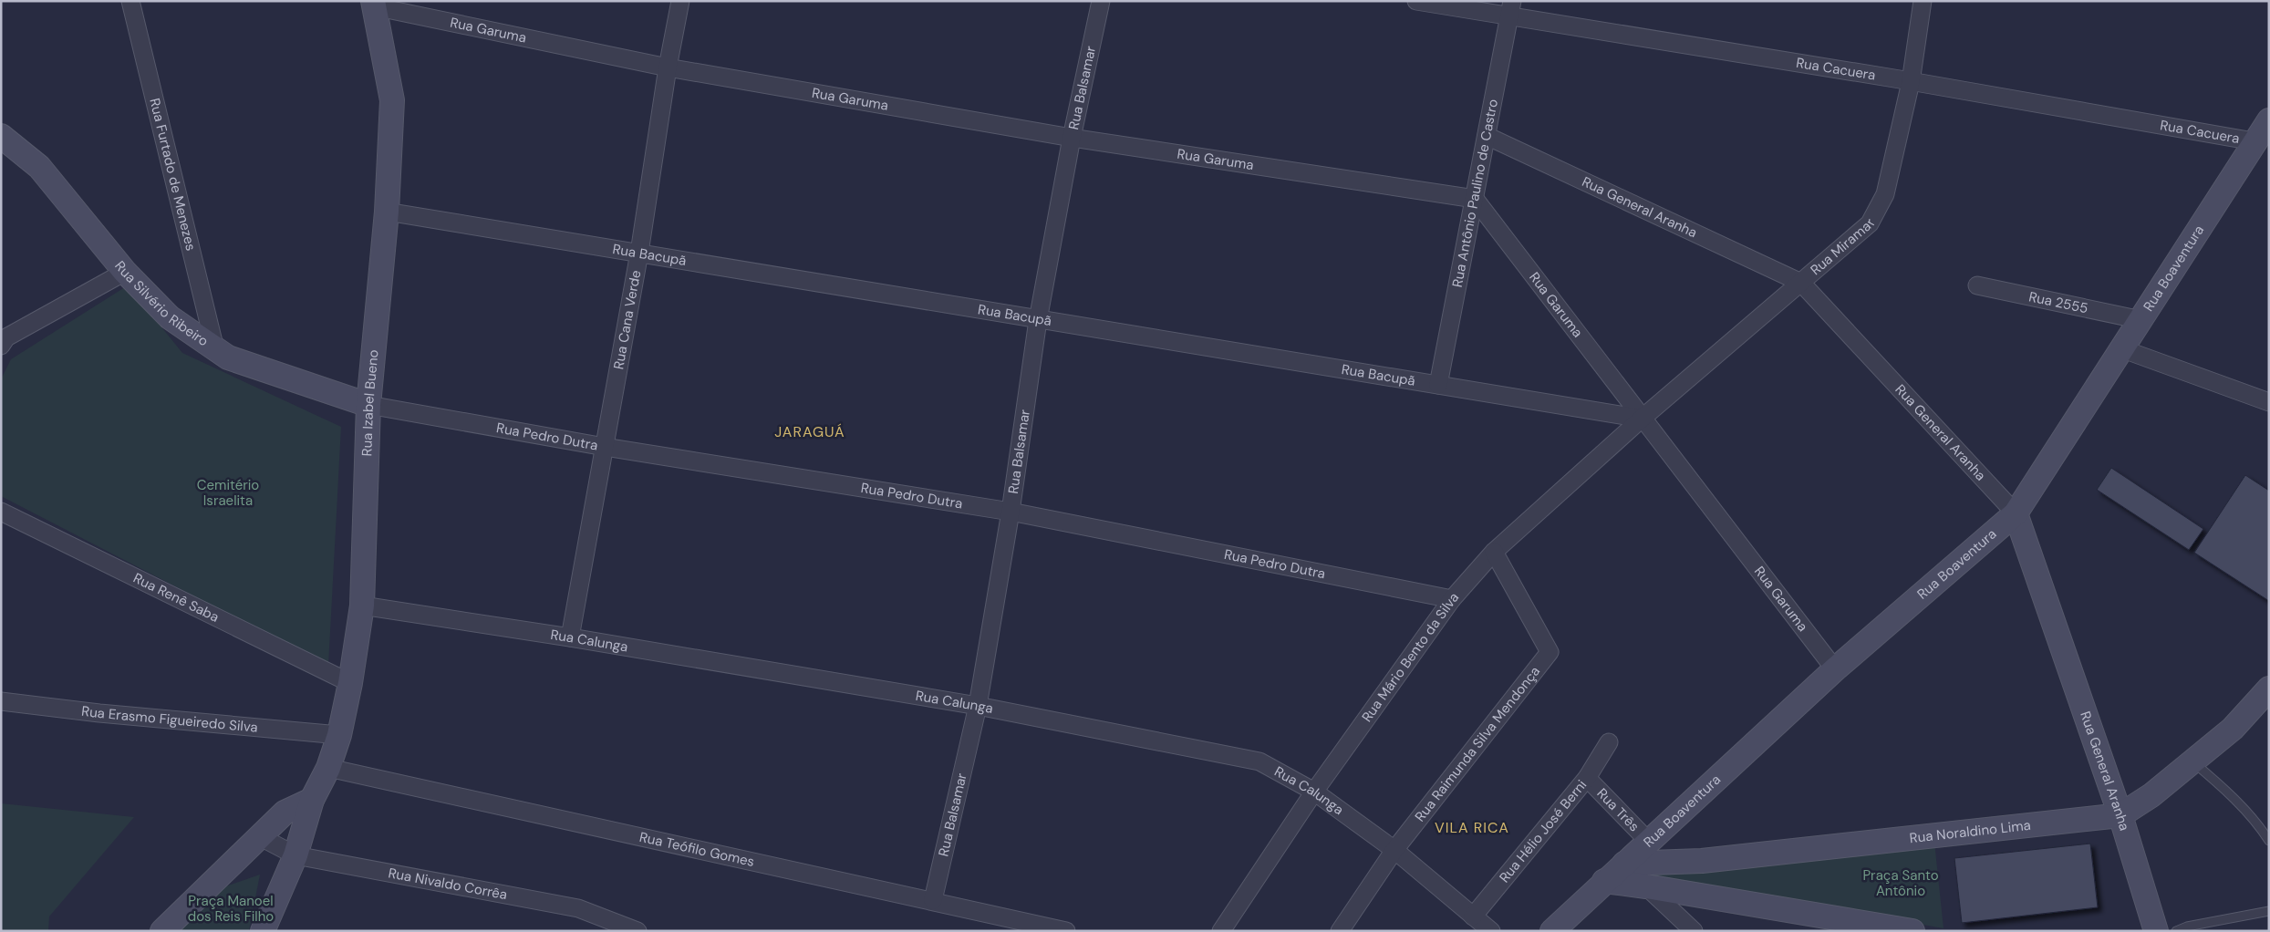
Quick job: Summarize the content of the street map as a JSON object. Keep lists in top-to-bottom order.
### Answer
{
  "streets": {
    "street": [
      "Rua Garuma",
      "Rua Cacuera",
      "Rua Balsamar",
      "Rua Furtado de Menezes",
      "Rua Antônio Paulino de Castro",
      "Rua General Aranha",
      "Rua Miramar",
      "Rua Bacupã",
      "Rua Boaventura",
      "Rua Silvério Ribeiro",
      "Rua 2555",
      "Rua Cana Verde",
      "Rua Izabel Bueno",
      "Rua Pedro Dutra",
      "Rua Renê Saba",
      "Rua Calunga",
      "Rua Mário Bento da Silva",
      "Rua Erasmo Figueiredo Silva",
      "Rua Raimunda Silva Mendonça",
      "Rua Três",
      "Rua Hélio José Berni",
      "Rua Noraldino Lima",
      "Rua Teófilo Gomes",
      "Rua Nivaldo Corrêa"
    ]
  },
  "crossings": [
    ["Rua Garuma", "Rua Balsamar"],
    ["Rua Garuma", "Rua Antônio Paulino de Castro"],
    ["Rua Garuma", "Rua Miramar"],
    ["Rua Garuma", "Rua Bacupã"],
    ["Rua Garuma", "Rua Boaventura"],
    ["Rua Garuma", "Rua Cana Verde"],
    ["Rua Garuma", "Rua Izabel Bueno"],
    ["Rua Garuma", "Rua Mário Bento da Silva"],
    ["Rua Cacuera", "Rua Antônio Paulino de Castro"],
    ["Rua Cacuera", "Rua Miramar"],
    ["Rua Cacuera", "Rua Boaventura"],
    ["Rua Balsamar", "Rua Bacupã"],
    ["Rua Balsamar", "Rua Pedro Dutra"],
    ["Rua Balsamar", "Rua Calunga"],
    ["Rua Balsamar", "Rua Teófilo Gomes"],
    ["Rua Furtado de Menezes", "Rua Silvério Ribeiro"],
    ["Rua Antônio Paulino de Castro", "Rua General Aranha"],
    ["Rua Antônio Paulino de Castro", "Rua Bacupã"],
    ["Rua General Aranha", "Rua Miramar"],
    ["Rua General Aranha", "Rua Boaventura"],
    ["Rua General Aranha", "Rua Noraldino Lima"],
    ["Rua Miramar", "Rua Bacupã"],
    ["Rua Miramar", "Rua Mário Bento da Silva"],
    ["Rua Bacupã", "Rua Cana Verde"],
    ["Rua Bacupã", "Rua Izabel Bueno"],
    ["Rua Bacupã", "Rua Mário Bento da Silva"],
    ["Rua Boaventura", "Rua 2555"],
    ["Rua Boaventura", "Rua Três"],
    ["Rua Boaventura", "Rua Noraldino Lima"],
    ["Rua Silvério Ribeiro", "Rua Izabel Bueno"],
    ["Rua Silvério Ribeiro", "Rua Pedro Dutra"],
    ["Rua Cana Verde", "Rua Pedro Dutra"],
    ["Rua Cana Verde", "Rua Calunga"],
    ["Rua Izabel Bueno", "Rua Pedro Dutra"],
    ["Rua Izabel Bueno", "Rua Renê Saba"],
    ["Rua Izabel Bueno", "Rua Calunga"],
    ["Rua Izabel Bueno", "Rua Erasmo Figueiredo Silva"],
    ["Rua Izabel Bueno", "Rua Teófilo Gomes"],
    ["Rua Pedro Dutra", "Rua Mário Bento da Silva"],
    ["Rua Calunga", "Rua Mário Bento da Silva"],
    ["Rua Calunga", "Rua Raimunda Silva Mendonça"],
    ["Rua Calunga", "Rua Hélio José Berni"],
    ["Rua Mário Bento da Silva", "Rua Raimunda Silva Mendonça"],
    ["Rua Três", "Rua Hélio José Berni"]
  ],
  "districts": ["JARAGUÁ", "VILA RICA"],
  "parks": ["Cemitério Israelita", "Praça Santo Antônio", "Praça Manoel dos Reis Filho"]
}
